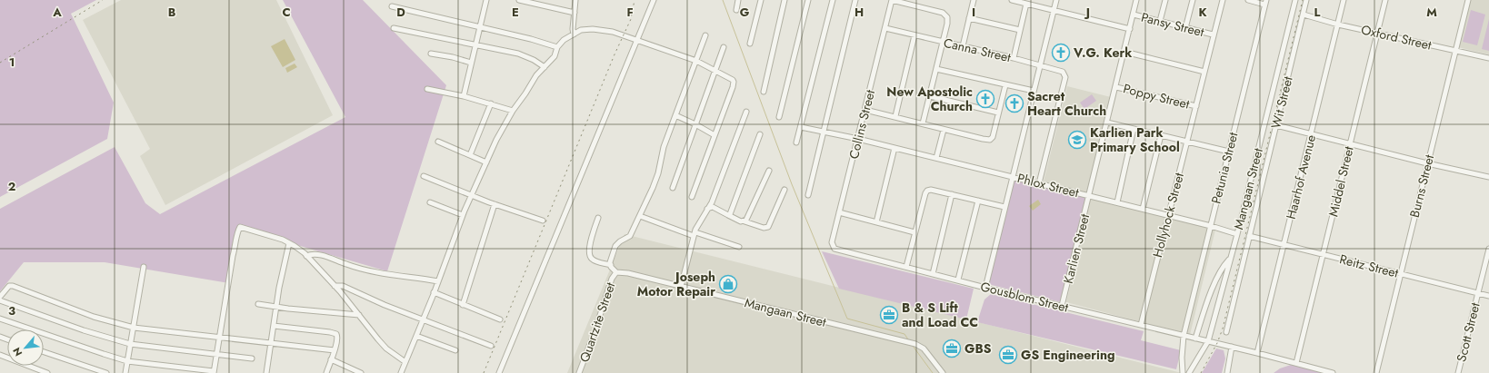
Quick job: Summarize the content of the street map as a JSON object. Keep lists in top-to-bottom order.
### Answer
{
  "streets": {
    "street": [
      "Pansy Street",
      "Oxford Street",
      "Canna Street",
      "Poppy Street",
      "Wit Street",
      "Collins Street",
      "Petunia Street",
      "Haarhof Avenue",
      "Middel Street",
      "Phlox Street",
      "Burns Street",
      "Mangaan Street",
      "Hollyhock Street",
      "Karlien Street",
      "Reitz Street",
      "Gousblom Street",
      "Quartzite Street",
      "Scott Street"
    ]
  },
  "crossings": [
    ["Pansy Street", "Hollyhock Street"],
    ["Pansy Street", "Karlien Street"],
    ["Oxford Street", "Wit Street"],
    ["Oxford Street", "Haarhof Avenue"],
    ["Oxford Street", "Middel Street"],
    ["Oxford Street", "Burns Street"],
    ["Canna Street", "Collins Street"],
    ["Canna Street", "Phlox Street"],
    ["Poppy Street", "Hollyhock Street"],
    ["Poppy Street", "Karlien Street"],
    ["Wit Street", "Reitz Street"],
    ["Collins Street", "Phlox Street"],
    ["Collins Street", "Gousblom Street"],
    ["Petunia Street", "Phlox Street"],
    ["Petunia Street", "Gousblom Street"],
    ["Haarhof Avenue", "Reitz Street"],
    ["Haarhof Avenue", "Gousblom Street"],
    ["Middel Street", "Reitz Street"],
    ["Middel Street", "Gousblom Street"],
    ["Phlox Street", "Mangaan Street"],
    ["Phlox Street", "Hollyhock Street"],
    ["Phlox Street", "Karlien Street"],
    ["Burns Street", "Reitz Street"],
    ["Mangaan Street", "Gousblom Street"],
    ["Mangaan Street", "Quartzite Street"],
    ["Hollyhock Street", "Gousblom Street"],
    ["Karlien Street", "Gousblom Street"],
    ["Reitz Street", "Scott Street"]
  ],
  "places": {
    "church": ["V.G. Kerk", "New Apostolic Church", "Sacret Heart Church"],
    "school or university": ["Karlien Park Primary School"],
    "shop": ["Joseph Motor Repair"],
    "office": ["B & S Lift and Load CC", "GBS", "GS Engineering"]
  },
  "north": "bottom left",
  "grid": {
    "columns": [
      "A",
      "B",
      "C",
      "D",
      "E",
      "F",
      "G",
      "H",
      "I",
      "J",
      "K",
      "L",
      "M"
    ],
    "rows": ["1", "2", "3"]
  }
}
